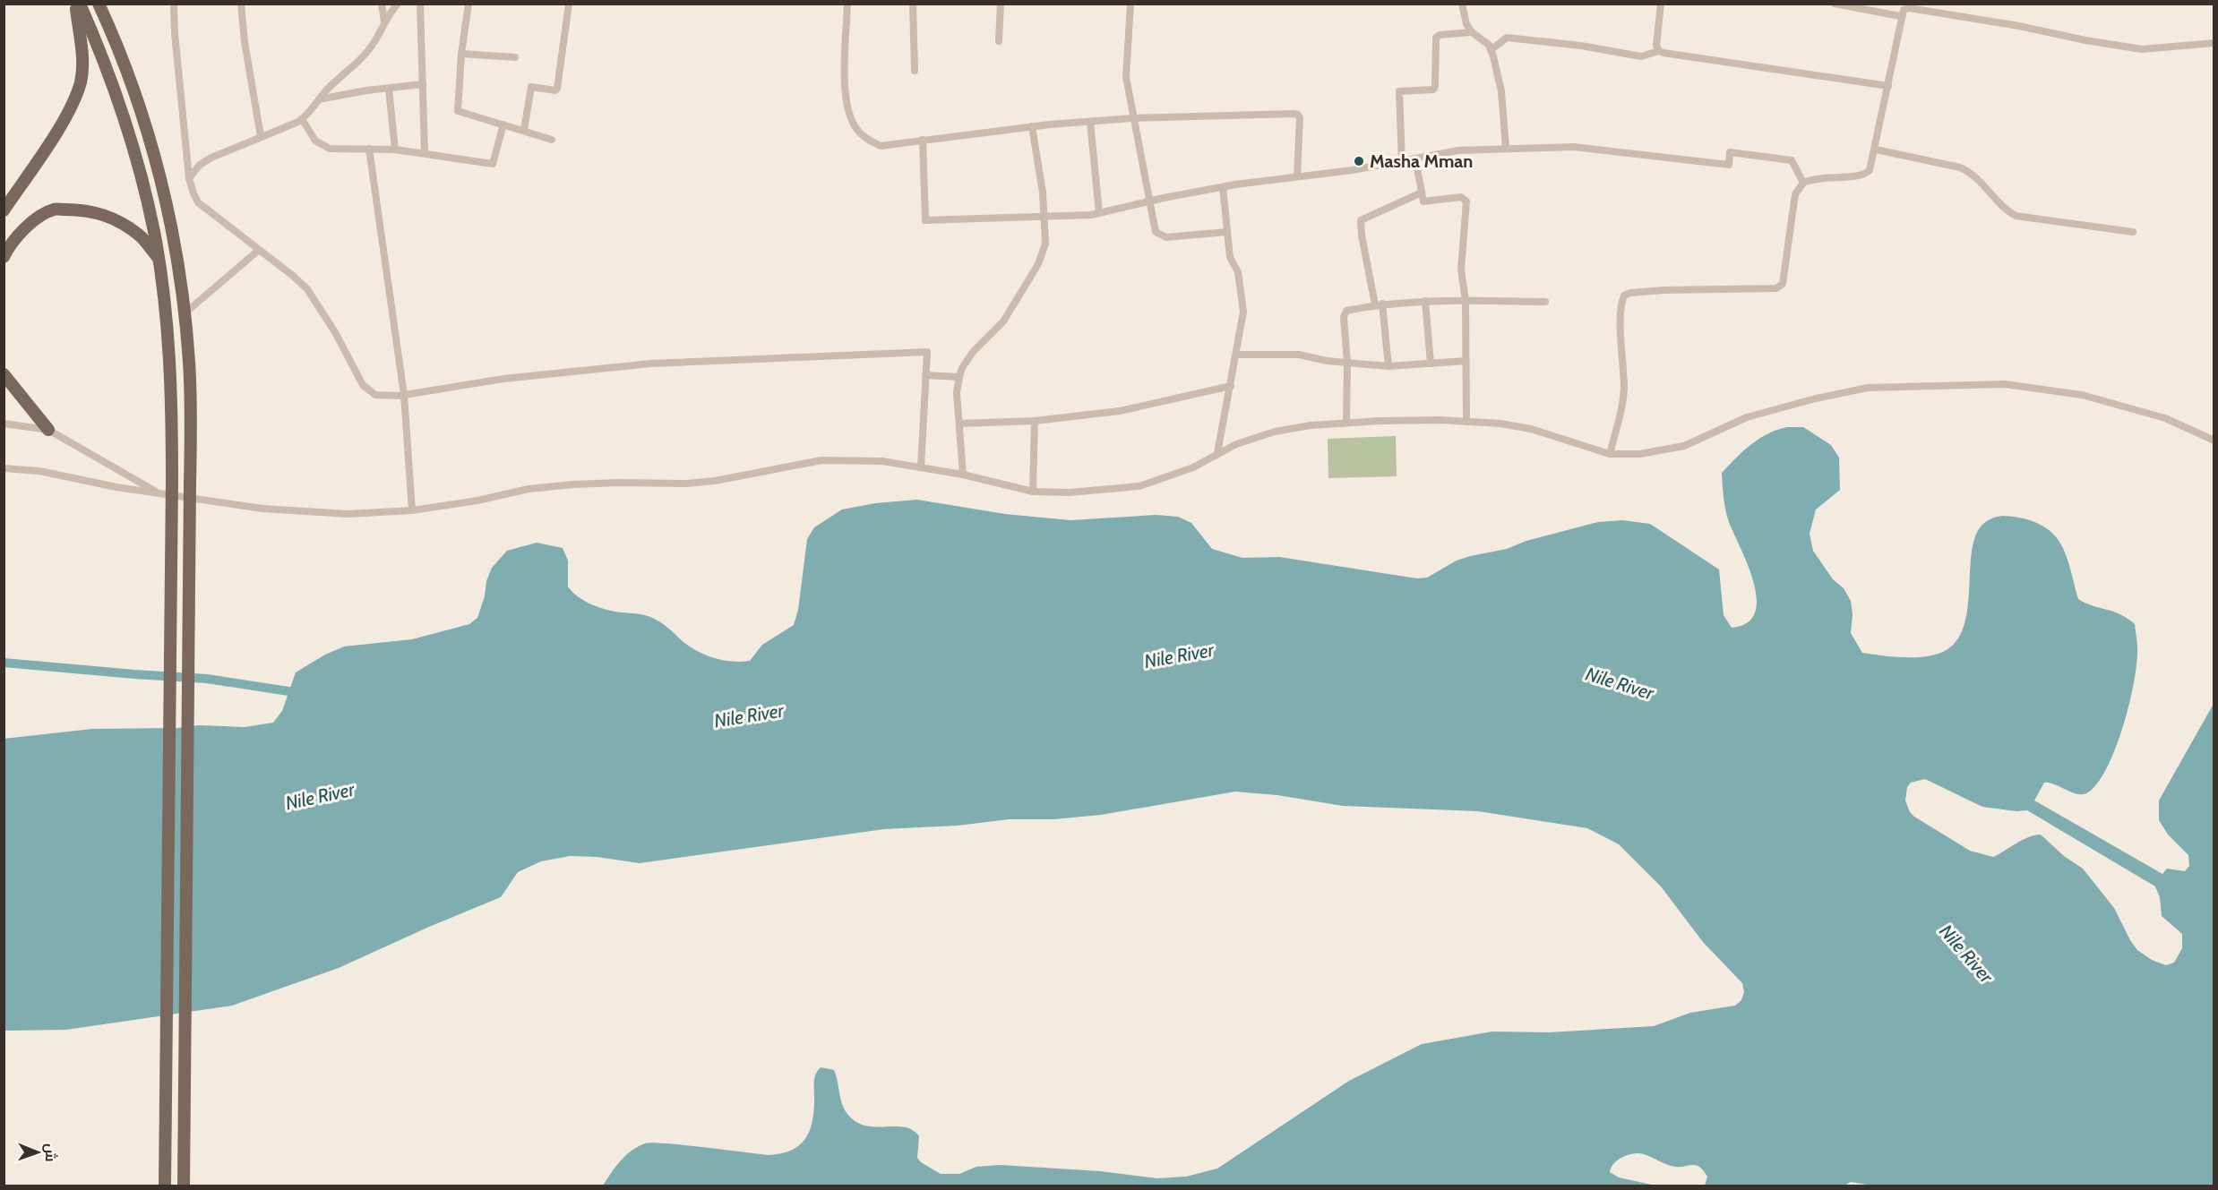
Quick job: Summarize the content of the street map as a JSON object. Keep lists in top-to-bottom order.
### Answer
{
  "water": ["Nile River"],
  "places": ["Masha Mman"],
  "north": "right"
}
